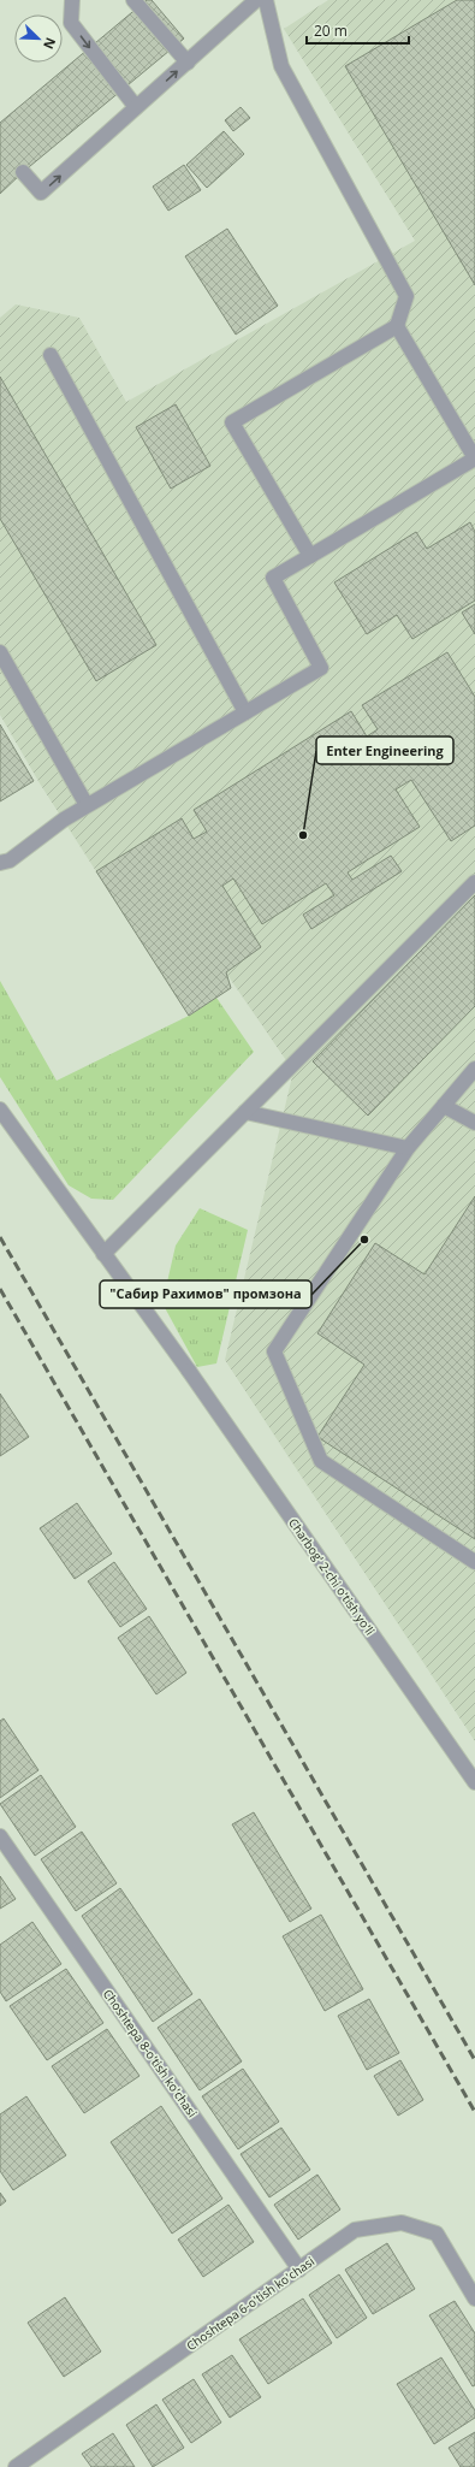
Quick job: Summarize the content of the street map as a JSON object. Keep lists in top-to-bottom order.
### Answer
{
  "streets": {
    "street": ["Charbog' 2-chi o'tish yo'li", "Choshtepa 8-o'tish ko'chasi", "Choshtepa 6-o'tish ko'chasi"]
  },
  "crossings": [
    ["Choshtepa 8-o'tish ko'chasi", "Choshtepa 6-o'tish ko'chasi"]
  ],
  "places": ["Enter Engineering", "\"Сабир Рахимов\" промзона"],
  "scale_bar": "20 m",
  "north": "bottom right"
}
